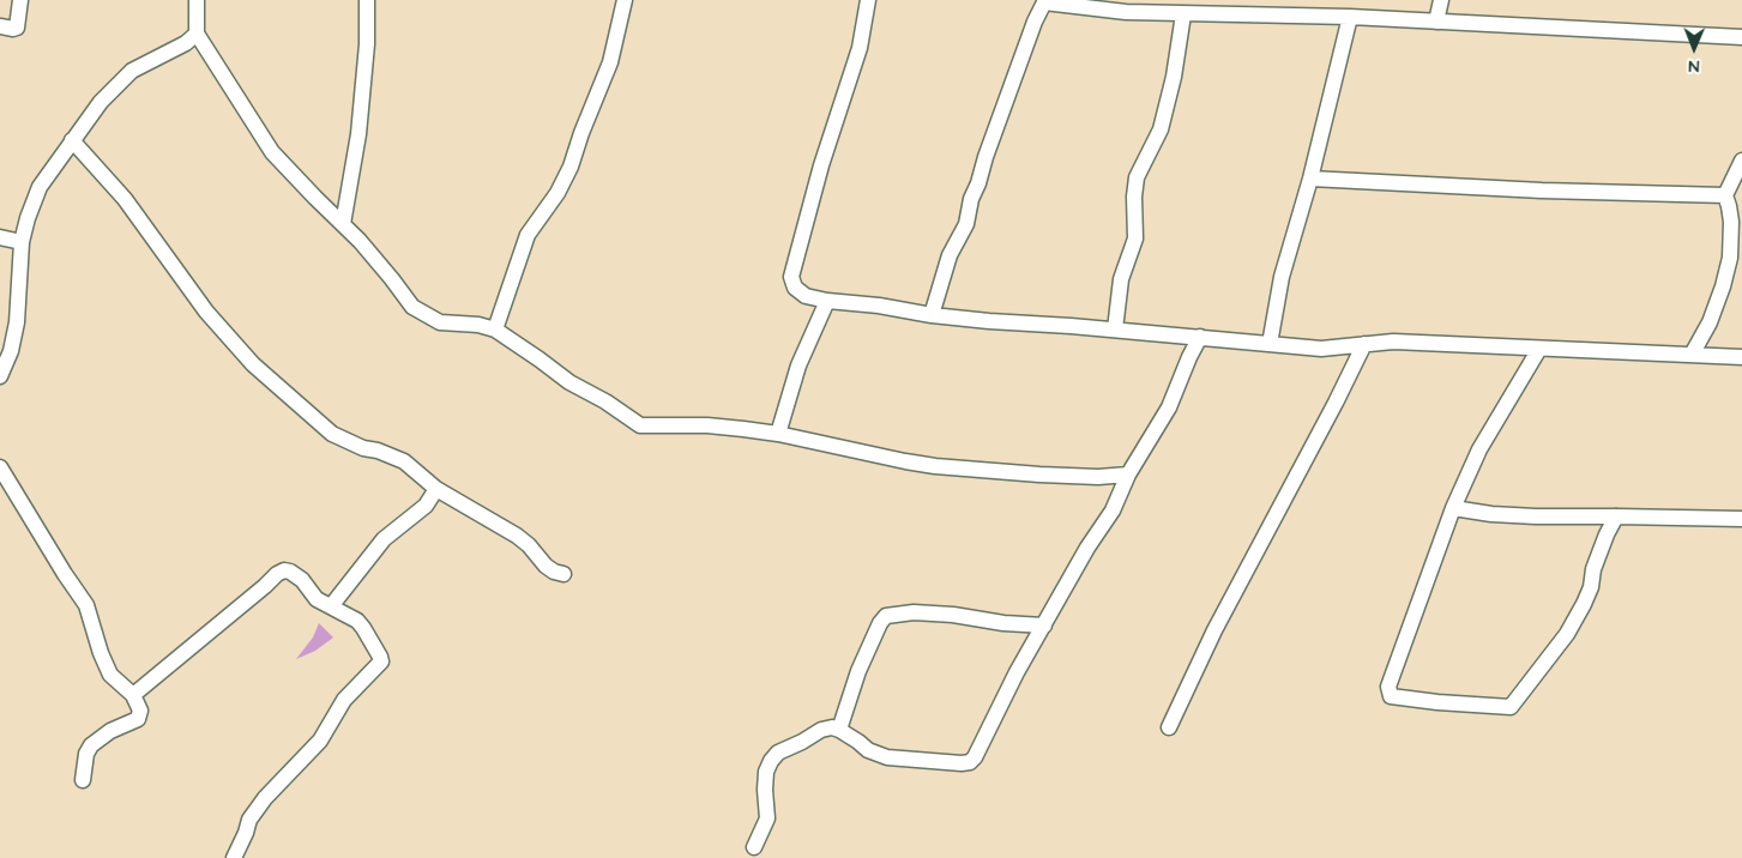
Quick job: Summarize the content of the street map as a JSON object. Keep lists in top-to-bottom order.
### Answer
{
  "north": "bottom"
}
